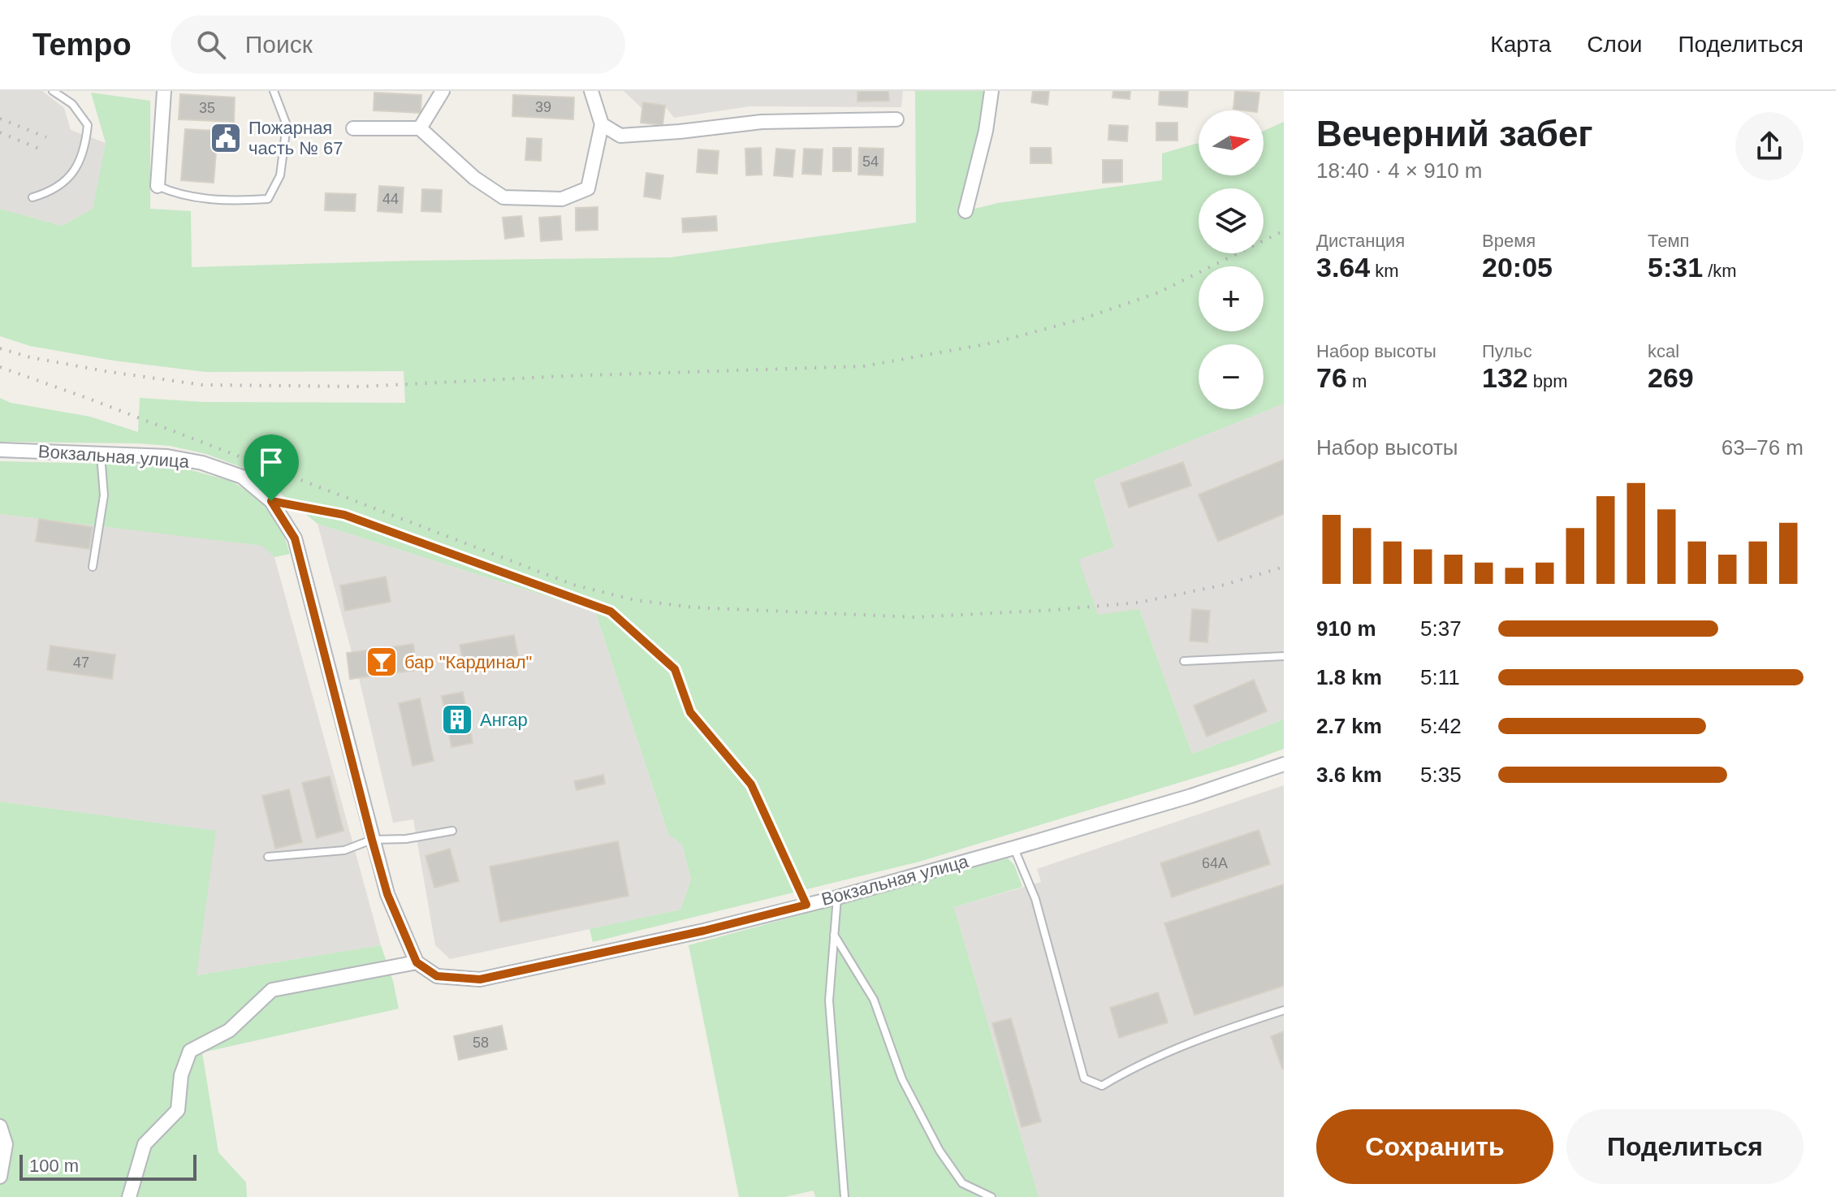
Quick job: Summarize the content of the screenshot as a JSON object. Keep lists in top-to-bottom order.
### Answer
{
  "streets": {
    "street": ["Вокзальная улица"]
  },
  "places": {
    "public building": ["Пожарная часть № 67"],
    "bar": ["бар \"Кардинал\""],
    "building": ["Ангар"]
  },
  "house_numbers": [
    "39",
    "35",
    "54",
    "44",
    "47",
    "64А",
    "58"
  ],
  "scale_bar": "100 m",
  "north": "right",
  "page": {
    "header": "Tempo",
    "search": "Поиск",
    "nav": ["Карта", "Слои", "Поделиться"],
    "heading": ["Вечерний забег", "18:40 · 4 × 910 m"],
    "map_buttons": ["+", "−"],
    "stats": [
      ["Дистанция", "3.64 km"],
      ["Время", "20:05"],
      ["Темп", "5:31 /km"],
      ["Набор высоты", "76 m"],
      ["Пульс", "132 bpm"],
      ["kcal", "269"]
    ],
    "chart": ["Набор высоты", "63–76 m"],
    "list": [
      {
        "name": "910 m",
        "note": "5:37"
      },
      {
        "name": "1.8 km",
        "note": "5:11"
      },
      {
        "name": "2.7 km",
        "note": "5:42"
      },
      {
        "name": "3.6 km",
        "note": "5:35"
      }
    ],
    "buttons": ["Сохранить", "Поделиться"],
    "scale": "100 m"
  }
}
